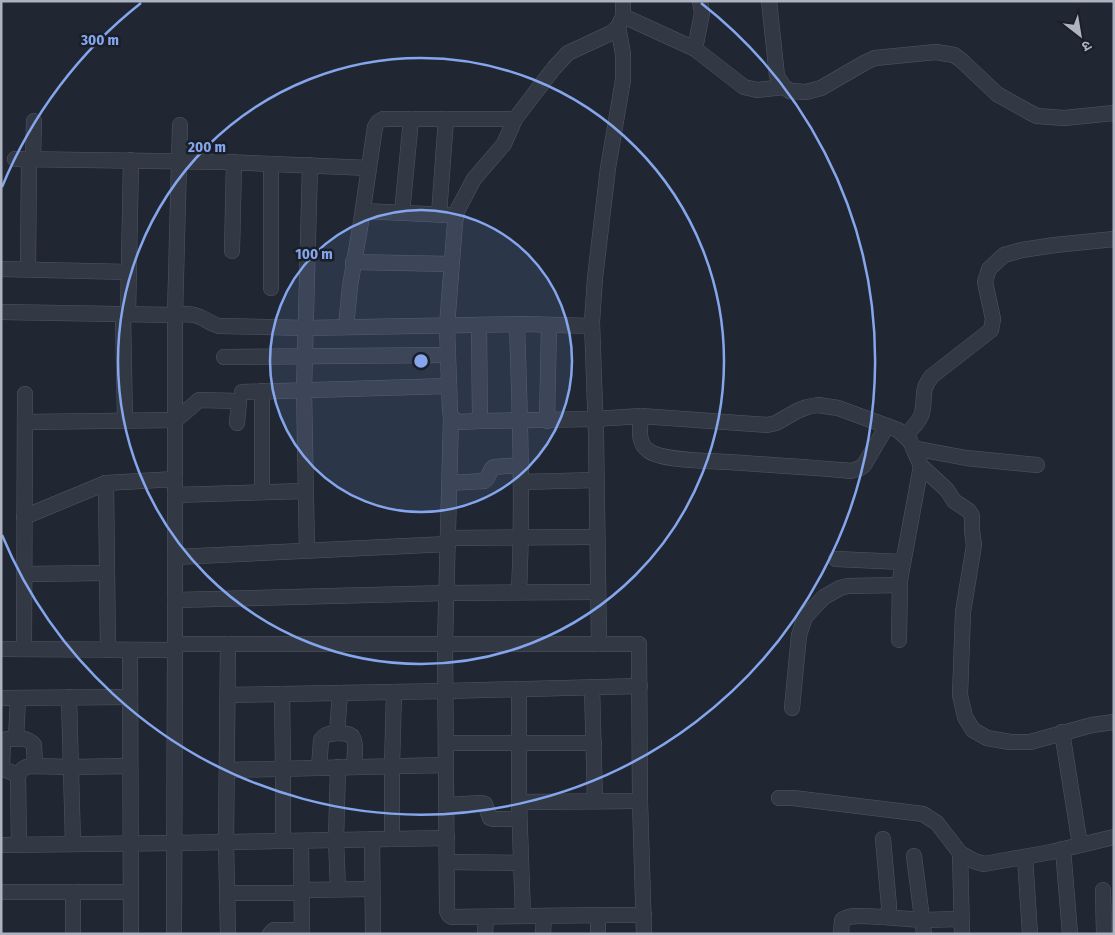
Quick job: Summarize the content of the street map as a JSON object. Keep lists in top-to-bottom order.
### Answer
{
  "north": "bottom right",
  "rings": ["300 m", "200 m", "100 m"]
}
